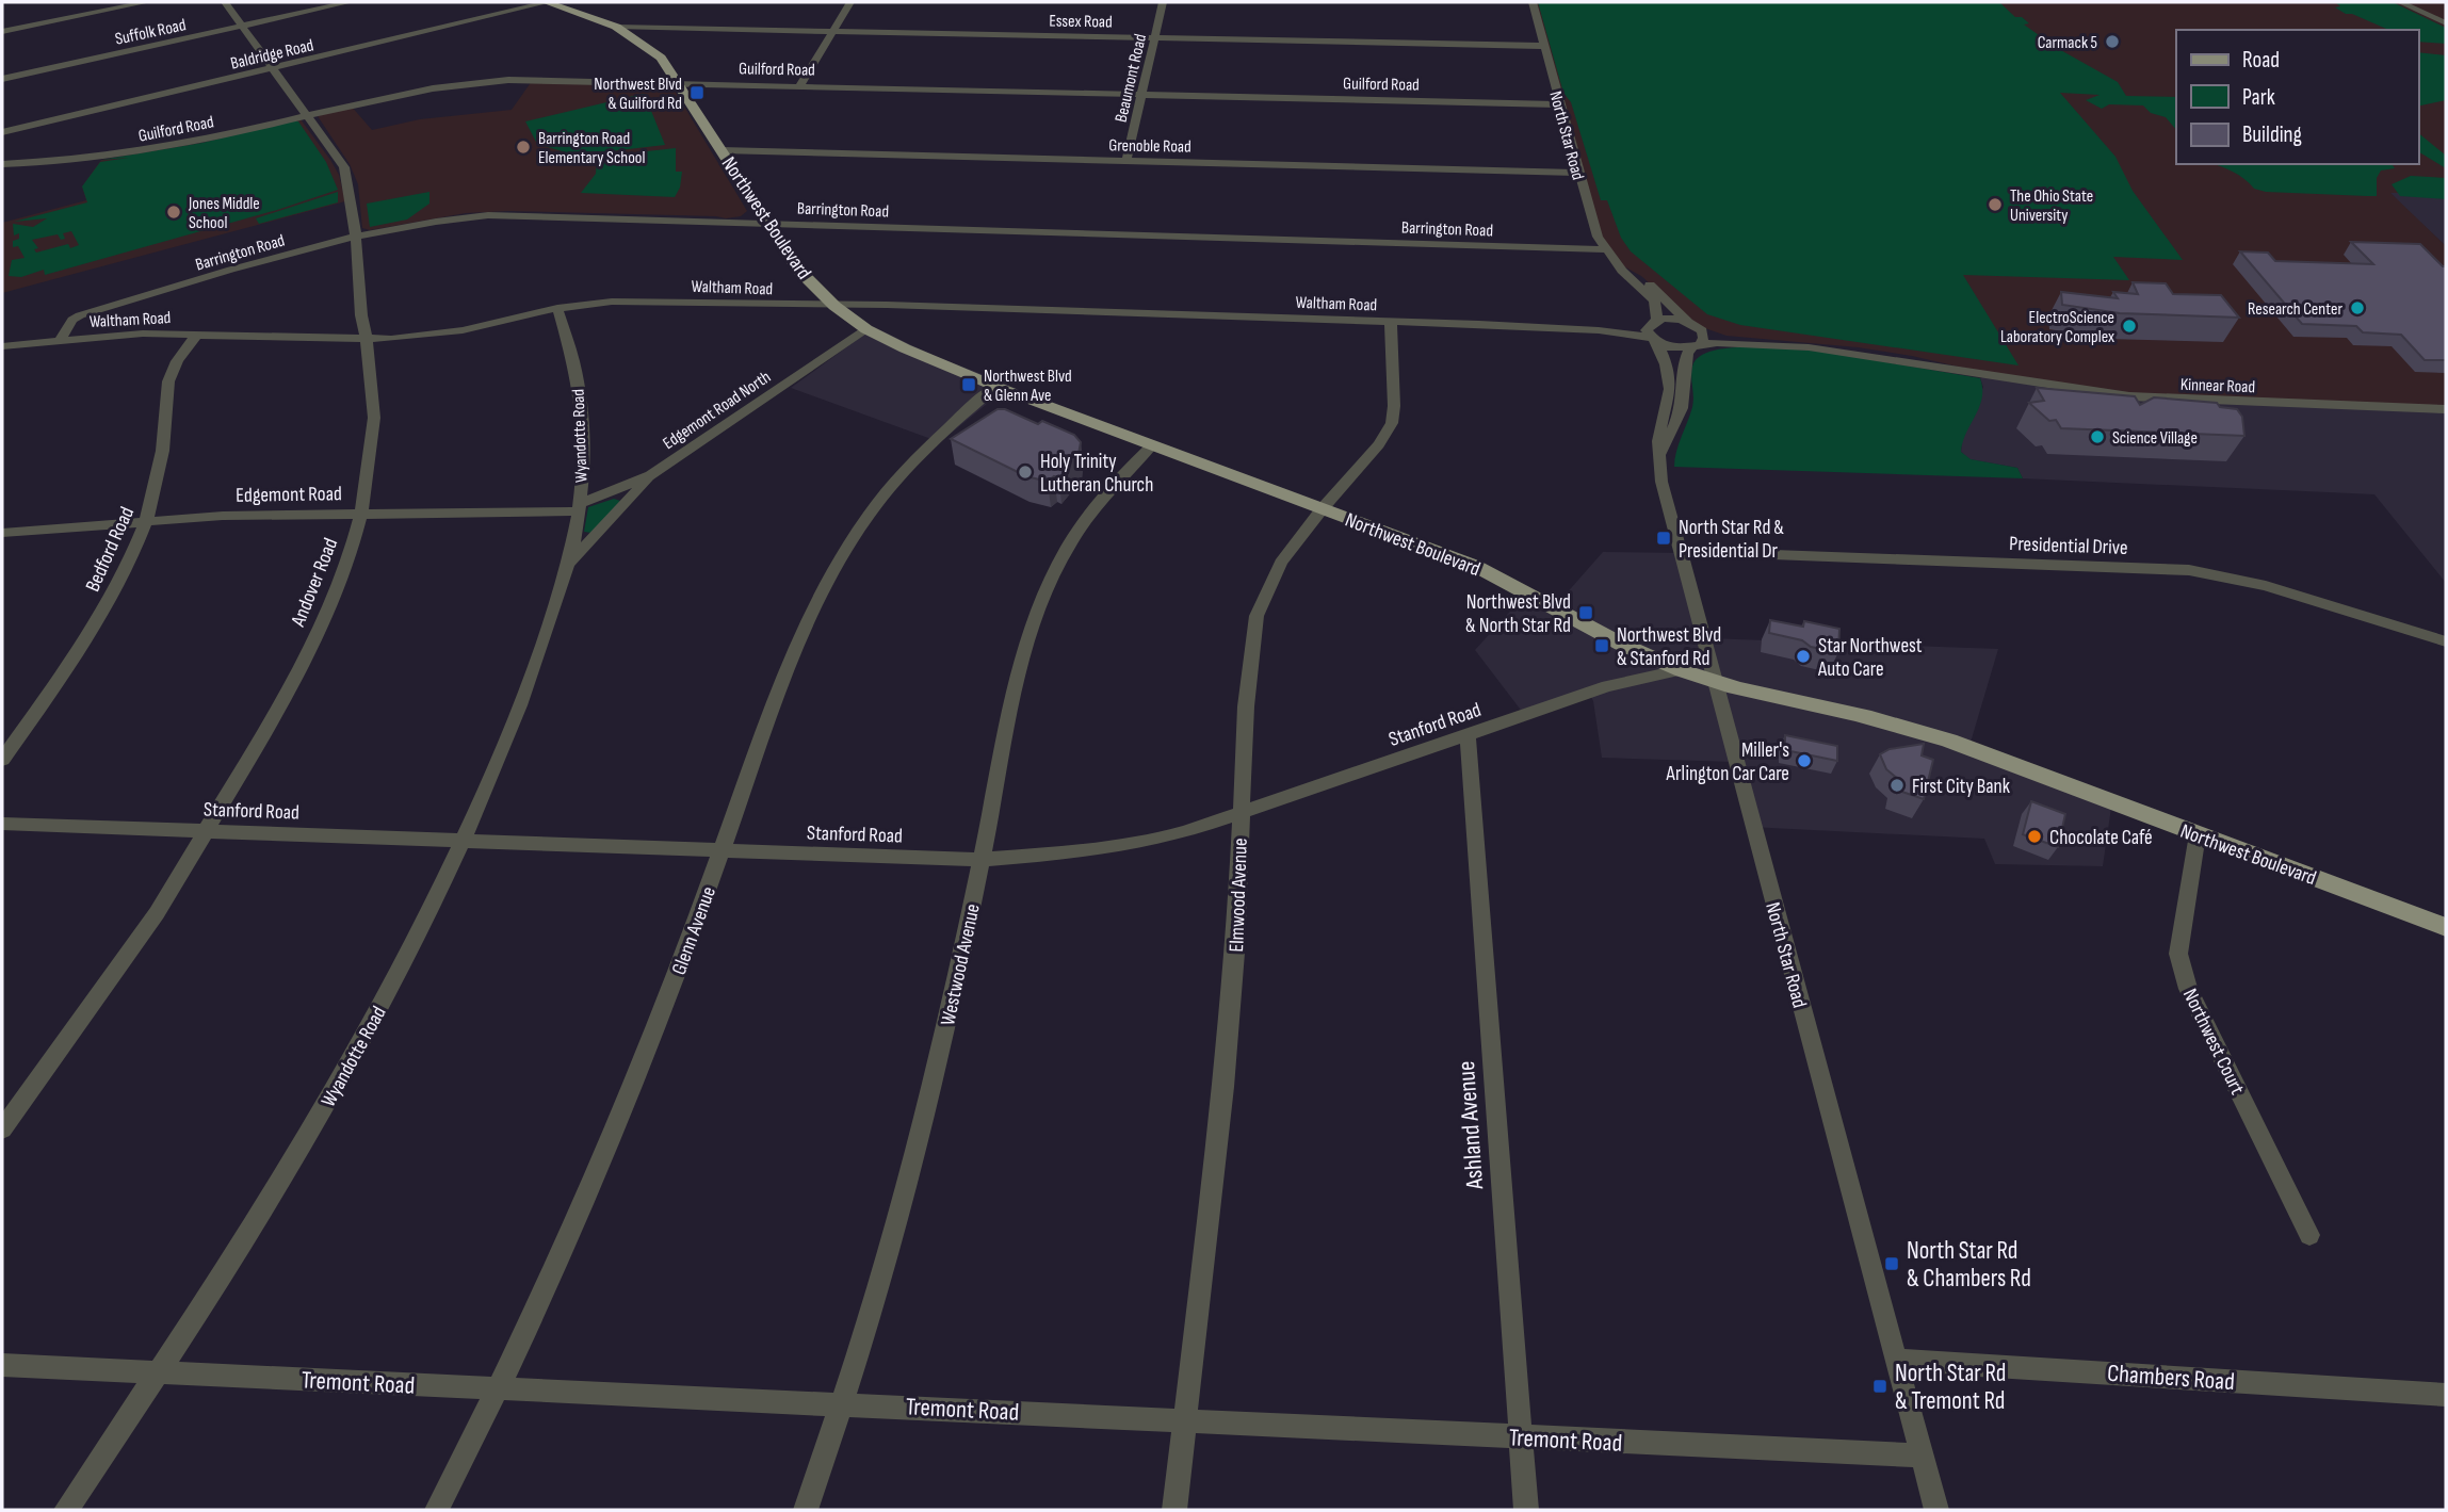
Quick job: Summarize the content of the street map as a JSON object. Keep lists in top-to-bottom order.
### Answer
{
  "streets": {
    "main road": ["Northwest Boulevard"],
    "street": [
      "Essex Road",
      "Suffolk Road",
      "Baldridge Road",
      "Guilford Road",
      "Beaumont Road",
      "North Star Road",
      "Grenoble Road",
      "Barrington Road",
      "Waltham Road",
      "Kinnear Road",
      "Edgemont Road North",
      "Wyandotte Road",
      "Edgemont Road",
      "Presidential Drive",
      "Bedford Road",
      "Andover Road",
      "Stanford Road",
      "Elmwood Avenue",
      "Glenn Avenue",
      "Westwood Avenue",
      "Northwest Court",
      "Ashland Avenue",
      "Chambers Road",
      "Tremont Road"
    ]
  },
  "crossings": [
    ["Essex Road", "Beaumont Road"],
    ["Essex Road", "North Star Road"],
    ["Essex Road", "Northwest Boulevard"],
    ["Suffolk Road", "Andover Road"],
    ["Baldridge Road", "Northwest Boulevard"],
    ["Baldridge Road", "Andover Road"],
    ["Guilford Road", "Beaumont Road"],
    ["Guilford Road", "North Star Road"],
    ["Guilford Road", "Northwest Boulevard"],
    ["Guilford Road", "Andover Road"],
    ["Beaumont Road", "Grenoble Road"],
    ["North Star Road", "Grenoble Road"],
    ["North Star Road", "Barrington Road"],
    ["North Star Road", "Northwest Boulevard"],
    ["North Star Road", "Waltham Road"],
    ["North Star Road", "Kinnear Road"],
    ["North Star Road", "Presidential Drive"],
    ["North Star Road", "Chambers Road"],
    ["North Star Road", "Tremont Road"],
    ["Grenoble Road", "Northwest Boulevard"],
    ["Barrington Road", "Northwest Boulevard"],
    ["Barrington Road", "Waltham Road"],
    ["Barrington Road", "Andover Road"],
    ["Northwest Boulevard", "Waltham Road"],
    ["Northwest Boulevard", "Edgemont Road North"],
    ["Northwest Boulevard", "Stanford Road"],
    ["Northwest Boulevard", "Elmwood Avenue"],
    ["Northwest Boulevard", "Glenn Avenue"],
    ["Northwest Boulevard", "Westwood Avenue"],
    ["Northwest Boulevard", "Northwest Court"],
    ["Waltham Road", "Kinnear Road"],
    ["Waltham Road", "Wyandotte Road"],
    ["Waltham Road", "Bedford Road"],
    ["Waltham Road", "Andover Road"],
    ["Waltham Road", "Elmwood Avenue"],
    ["Edgemont Road North", "Wyandotte Road"],
    ["Edgemont Road North", "Edgemont Road"],
    ["Wyandotte Road", "Edgemont Road"],
    ["Wyandotte Road", "Stanford Road"],
    ["Wyandotte Road", "Tremont Road"],
    ["Edgemont Road", "Bedford Road"],
    ["Edgemont Road", "Andover Road"],
    ["Andover Road", "Stanford Road"],
    ["Stanford Road", "Elmwood Avenue"],
    ["Stanford Road", "Glenn Avenue"],
    ["Stanford Road", "Westwood Avenue"],
    ["Stanford Road", "Ashland Avenue"],
    ["Elmwood Avenue", "Tremont Road"],
    ["Glenn Avenue", "Tremont Road"],
    ["Westwood Avenue", "Tremont Road"],
    ["Ashland Avenue", "Tremont Road"]
  ],
  "places": {
    "other": [
      "Carmack 5",
      "Barrington Road Elementary School",
      "The Ohio State University",
      "Jones Middle School",
      "Research Center",
      "ElectroScience Laboratory Complex",
      "Science Village",
      "Holy Trinity Lutheran Church",
      "Star Northwest Auto Care",
      "Miller's Arlington Car Care",
      "First City Bank",
      "Chocolate Café"
    ],
    "transit": [
      "Northwest Blvd & Guilford Rd",
      "Northwest Blvd & Glenn Ave",
      "North Star Rd & Presidential Dr",
      "Northwest Blvd & North Star Rd",
      "Northwest Blvd & Stanford Rd",
      "North Star Rd & Chambers Rd",
      "North Star Rd & Tremont Rd"
    ]
  },
  "legend": ["Road", "Park", "Building"]
}
